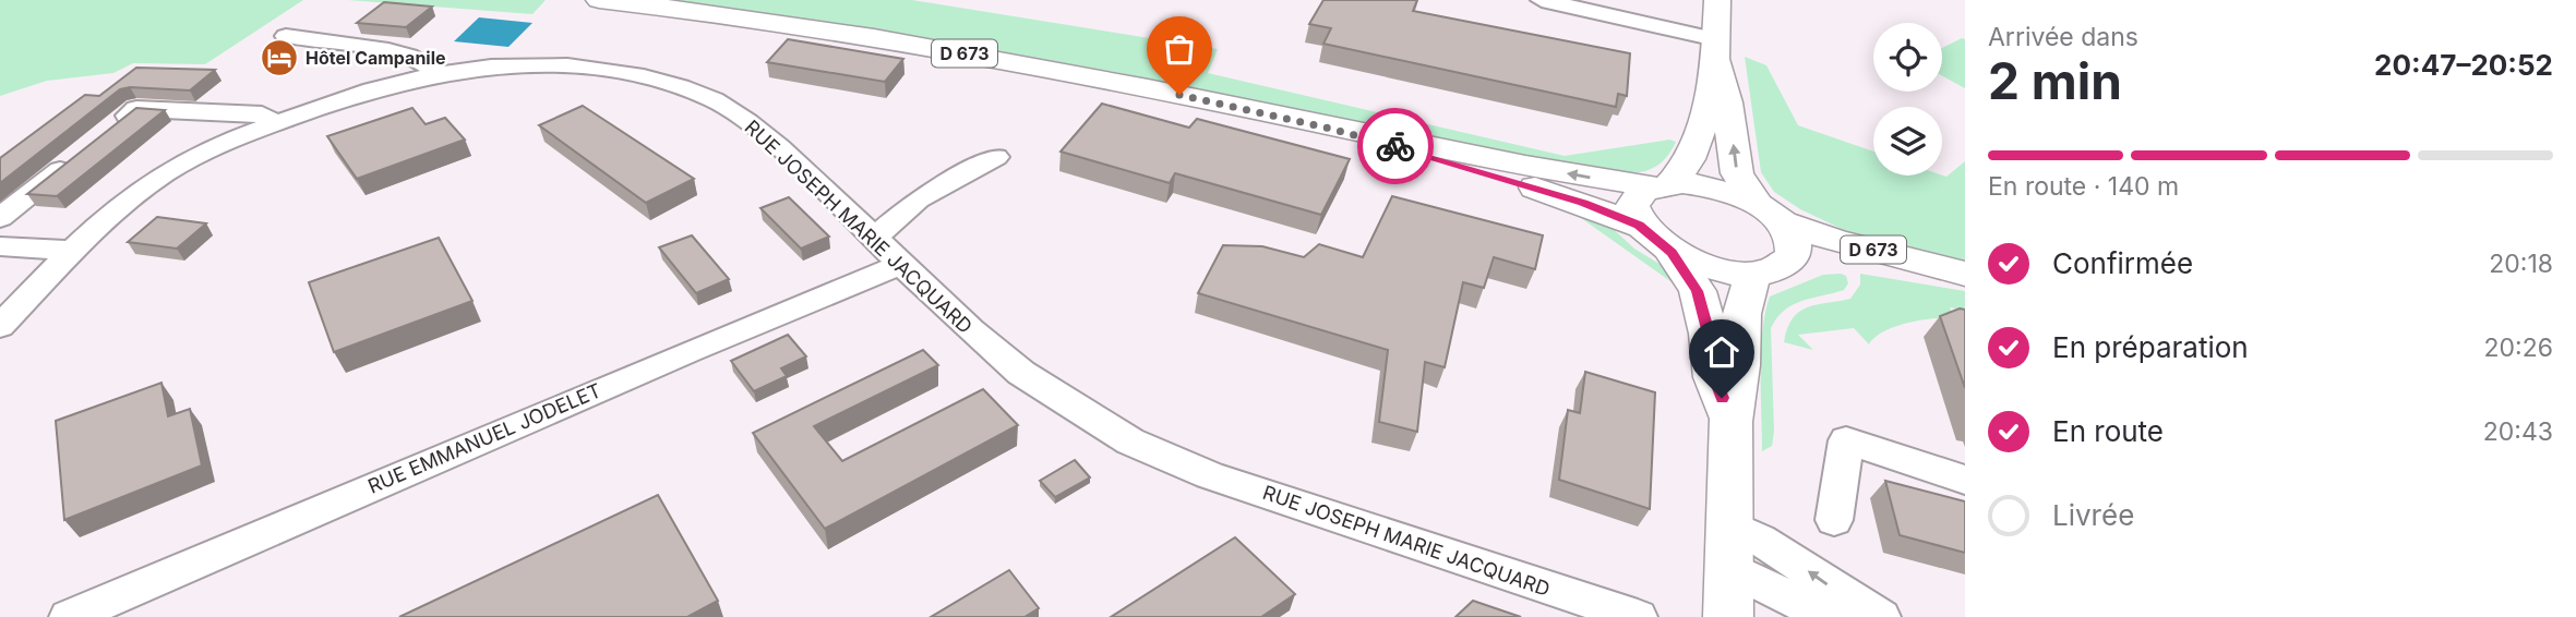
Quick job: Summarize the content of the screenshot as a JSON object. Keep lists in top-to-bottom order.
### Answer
{
  "streets": {
    "main road": ["D 673"],
    "street": ["RUE JOSEPH MARIE JACQUARD", "RUE EMMANUEL JODELET"]
  },
  "crossings": [
    ["RUE JOSEPH MARIE JACQUARD", "RUE EMMANUEL JODELET"]
  ],
  "places": {
    "hotel": ["Hôtel Campanile"]
  },
  "page": {
    "heading": ["2 min", "Arrivée dans", "20:47–20:52"],
    "bar": "En route · 140 m",
    "list": [
      ["Confirmée", "20:18"],
      ["En préparation", "20:26"],
      ["En route", "20:43"],
      "Livrée"
    ]
  }
}
